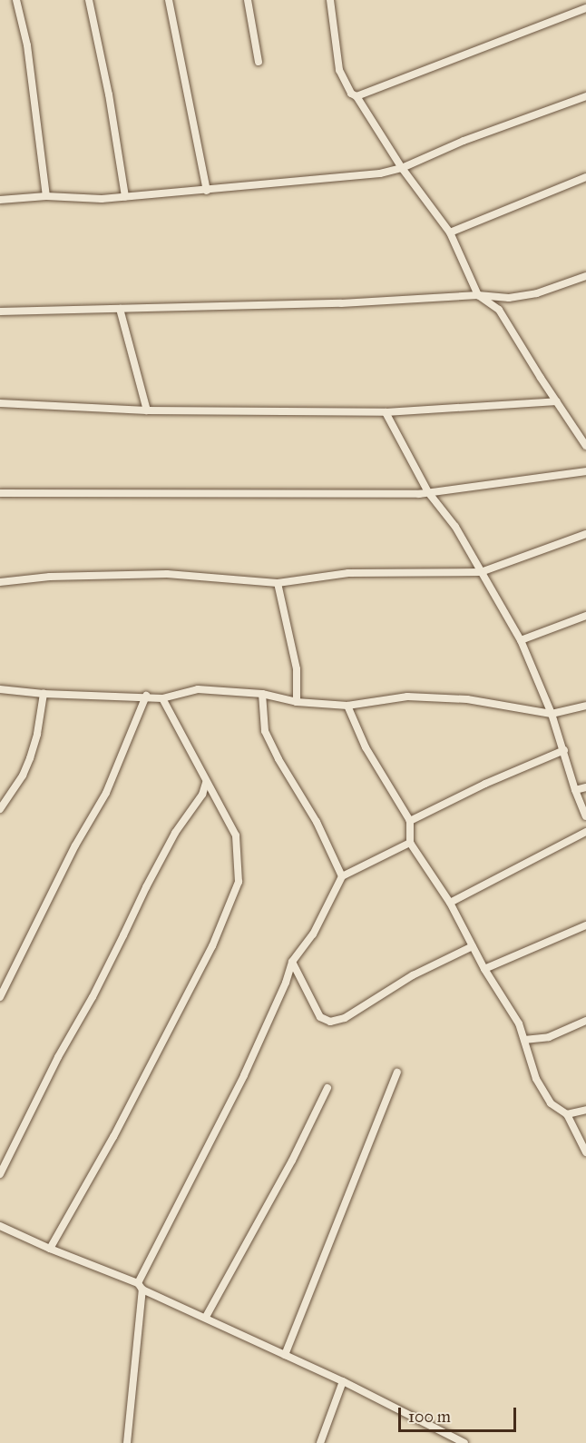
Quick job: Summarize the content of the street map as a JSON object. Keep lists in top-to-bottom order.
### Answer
{
  "scale_bar": "100 m"
}
